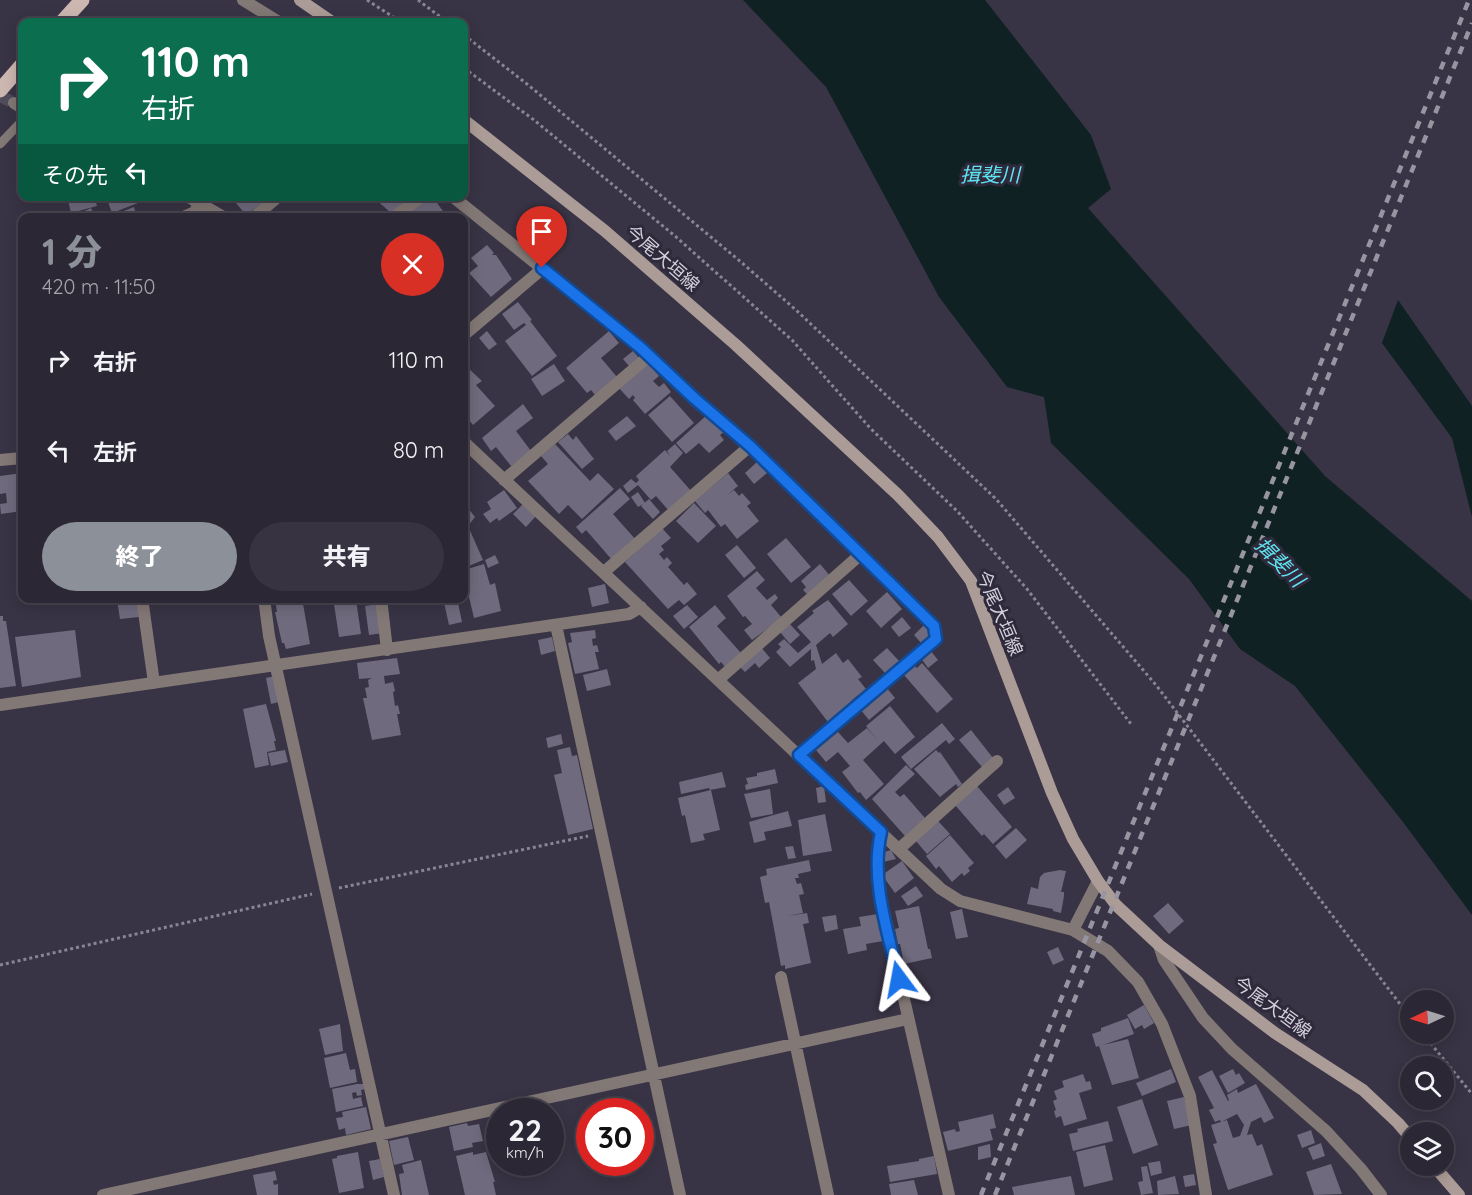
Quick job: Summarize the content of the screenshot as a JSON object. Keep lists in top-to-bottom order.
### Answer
{
  "streets": {
    "main road": ["今尾大垣線"]
  },
  "water": ["揖斐川"],
  "north": "left",
  "page": {
    "turn": ["110 m", "右折"],
    "then": "その先",
    "heading": ["1 分", "420 m · 11:50"],
    "list": [
      {
        "name": "右折",
        "value": "110 m"
      },
      {
        "name": "左折",
        "value": "80 m"
      }
    ],
    "buttons": ["終了", "共有"],
    "speed": "22 km/h",
    "limit": "30"
  }
}
